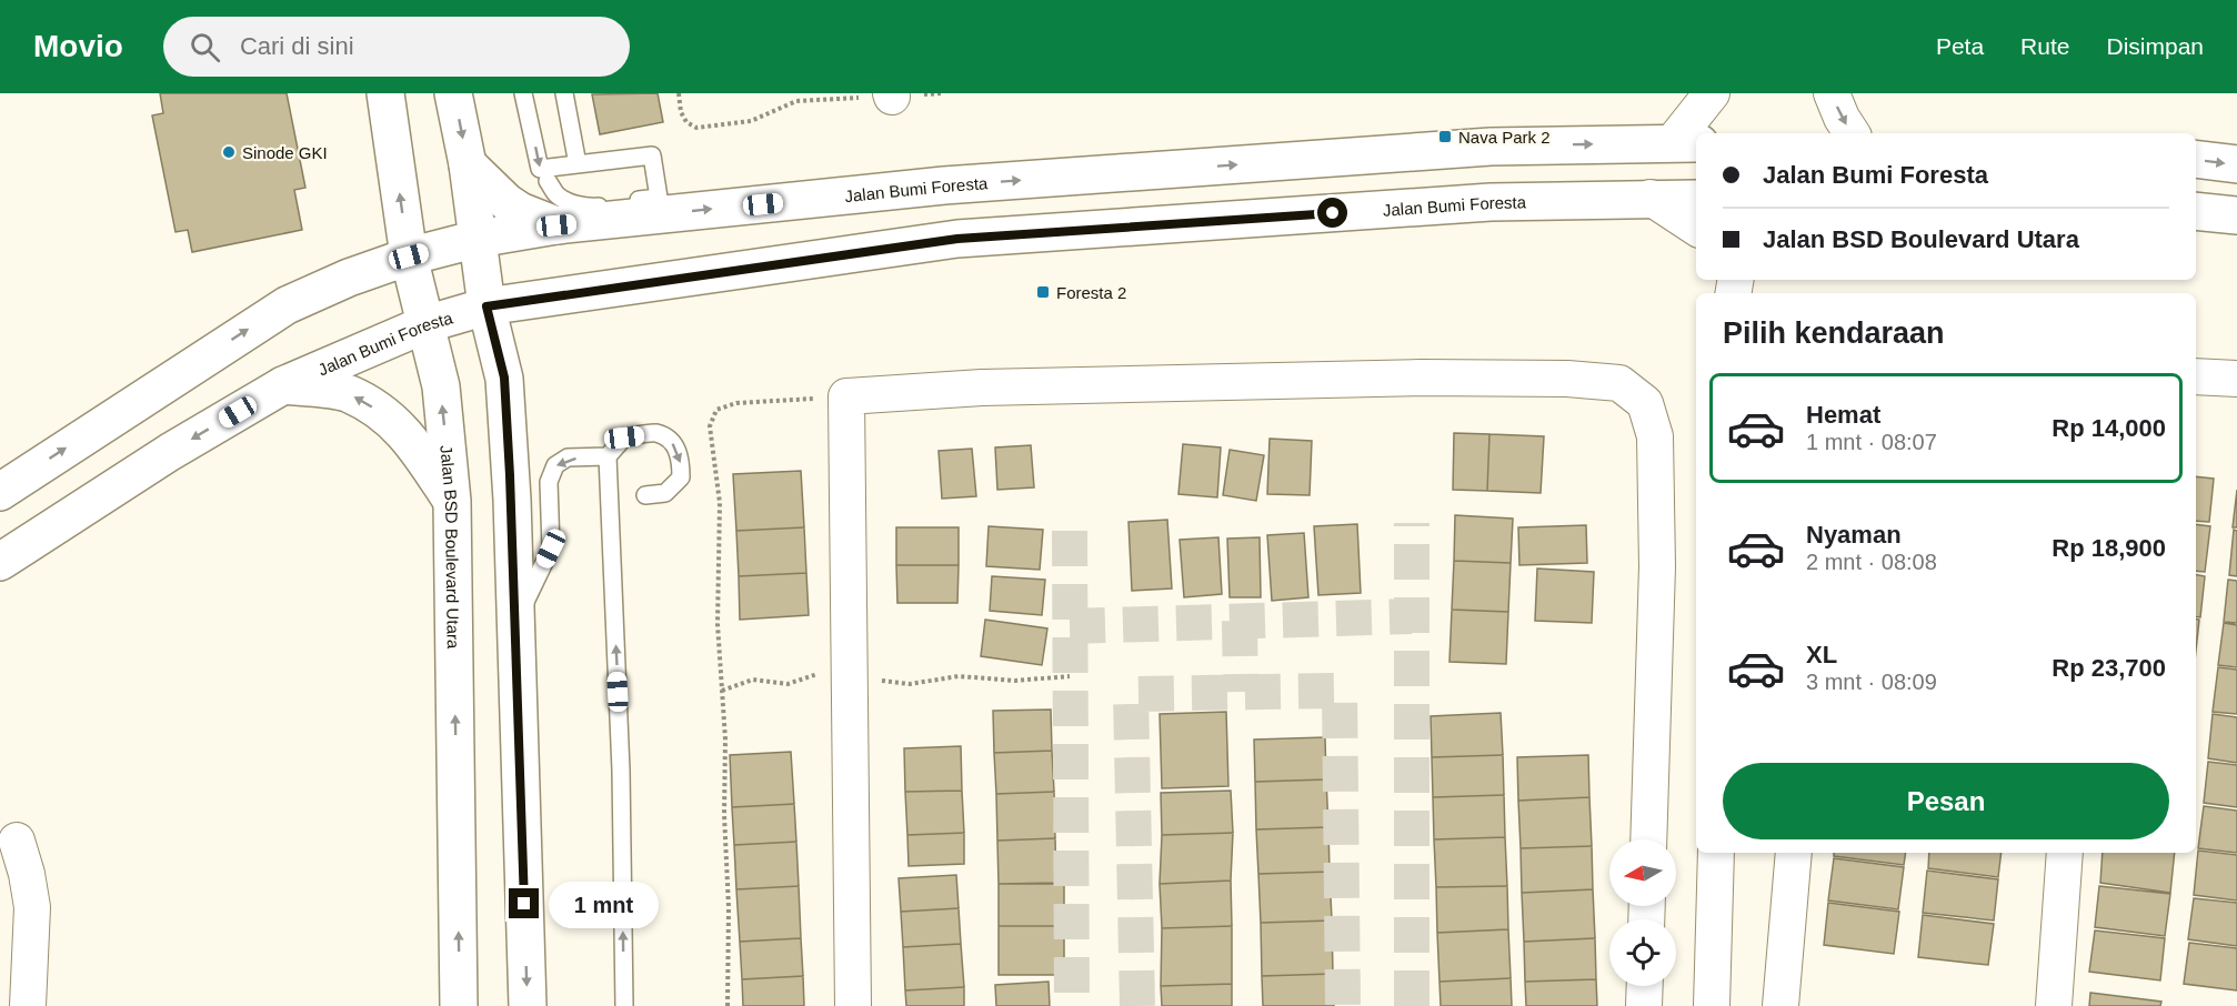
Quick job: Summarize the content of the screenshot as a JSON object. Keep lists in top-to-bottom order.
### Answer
{
  "streets": {
    "main road": ["Jalan Bumi Foresta", "Jalan BSD Boulevard Utara"]
  },
  "crossings": [
    ["Jalan Bumi Foresta", "Jalan BSD Boulevard Utara"]
  ],
  "places": {
    "transit": ["Nava Park 2", "Foresta 2"],
    "other": ["Sinode GKI"]
  },
  "north": "left",
  "page": {
    "header": "Movio",
    "search": "Cari di sini",
    "nav": ["Peta", "Rute", "Disimpan"],
    "banner": ["Jalan Bumi Foresta", "Jalan BSD Boulevard Utara"],
    "heading": "Pilih kendaraan",
    "list": [
      {
        "name": "Hemat",
        "note": "1 mnt · 08:07",
        "value": "Rp 14,000"
      },
      {
        "name": "Nyaman",
        "note": "2 mnt · 08:08",
        "value": "Rp 18,900"
      },
      {
        "name": "XL",
        "note": "3 mnt · 08:09",
        "value": "Rp 23,700"
      }
    ],
    "buttons": "Pesan",
    "bubble": "1 mnt"
  }
}
